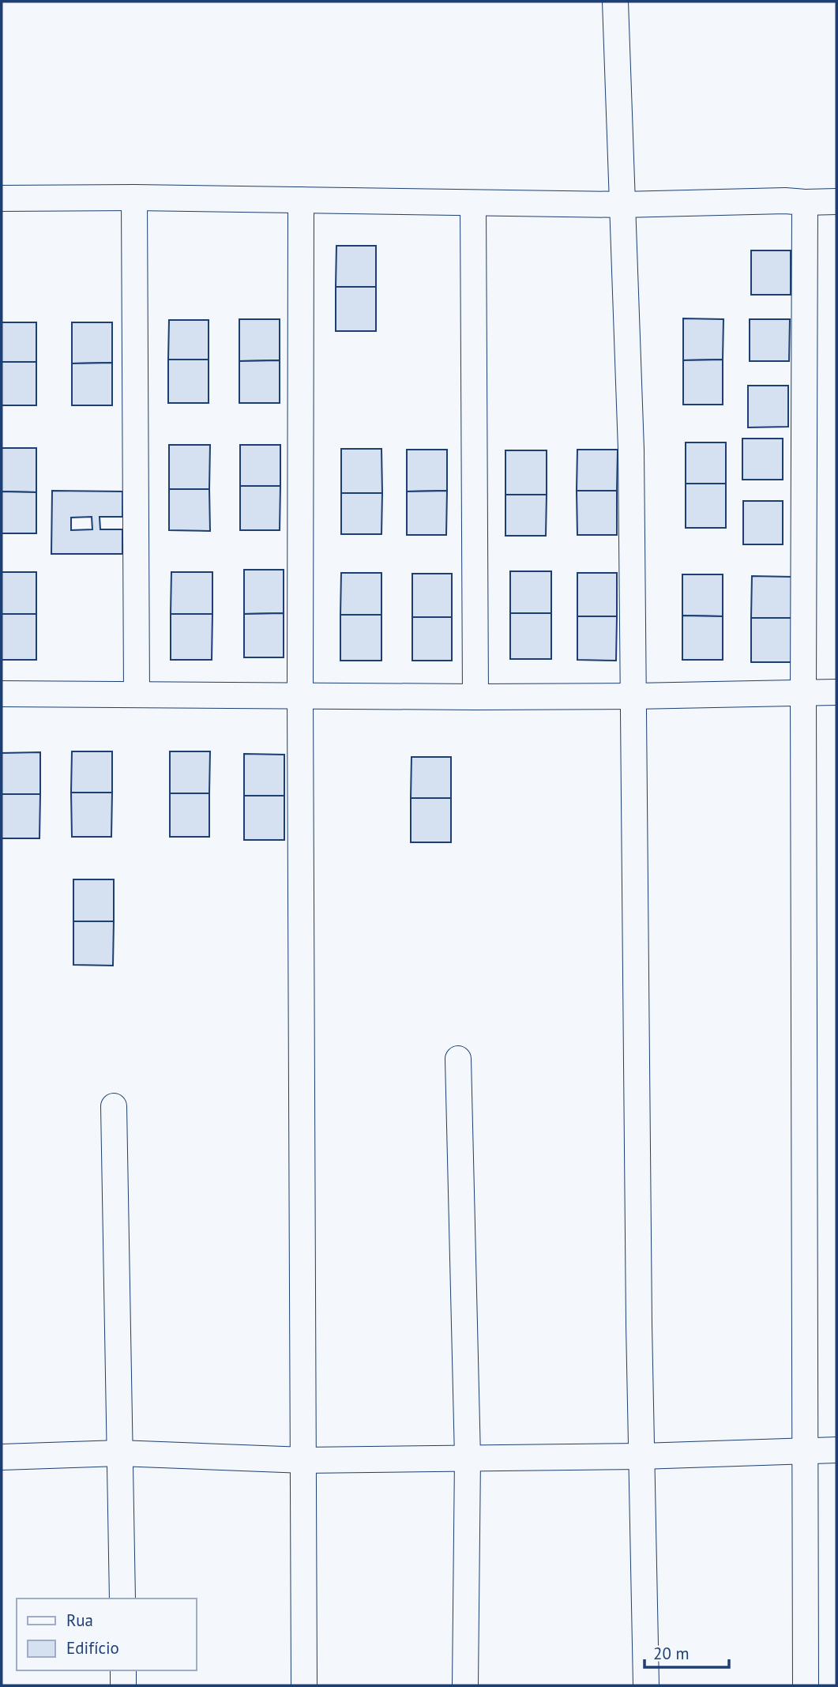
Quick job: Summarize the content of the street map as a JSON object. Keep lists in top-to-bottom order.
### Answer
{
  "legend": ["Rua", "Edifício"],
  "scale_bar": "20 m"
}
